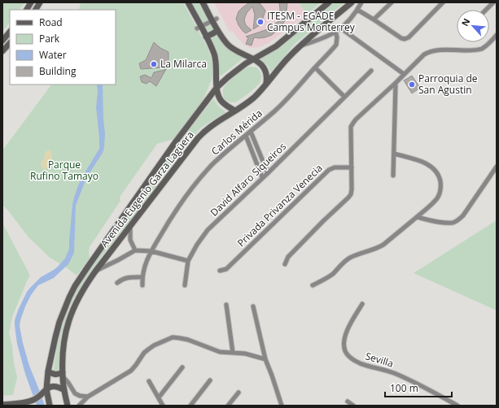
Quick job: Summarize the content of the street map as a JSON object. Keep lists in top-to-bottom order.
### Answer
{
  "streets": {
    "main road": ["Avenida Eugenio Garza Lagüera"],
    "street": [
      "Carlos Mérida",
      "David Alfaro Siqueiros",
      "Privada Privanza Venecia",
      "Sevilla"
    ]
  },
  "parks": ["Parque Rufino Tamayo"],
  "places": ["ITESM - EGADE Campus Monterrey", "La Milarca", "Parroquia de San Agustin"],
  "legend": [
    "Road",
    "Park",
    "Water",
    "Building"
  ],
  "scale_bar": "100 m",
  "north": "top left"
}
